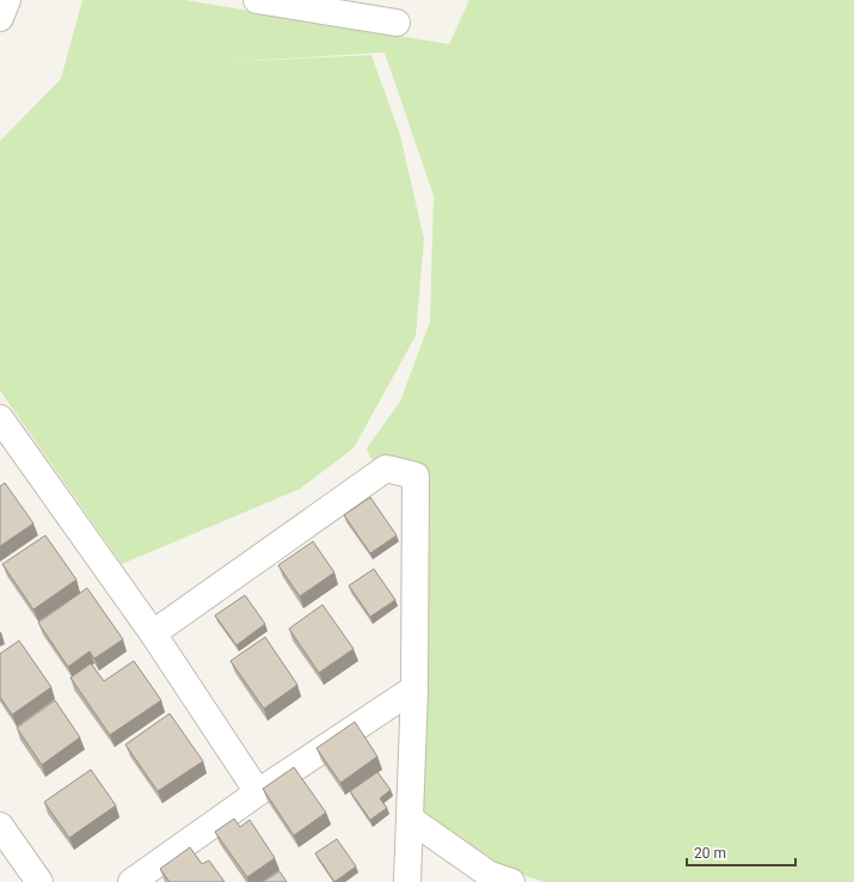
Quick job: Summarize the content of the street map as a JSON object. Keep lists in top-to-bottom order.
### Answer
{
  "scale_bar": "20 m"
}
